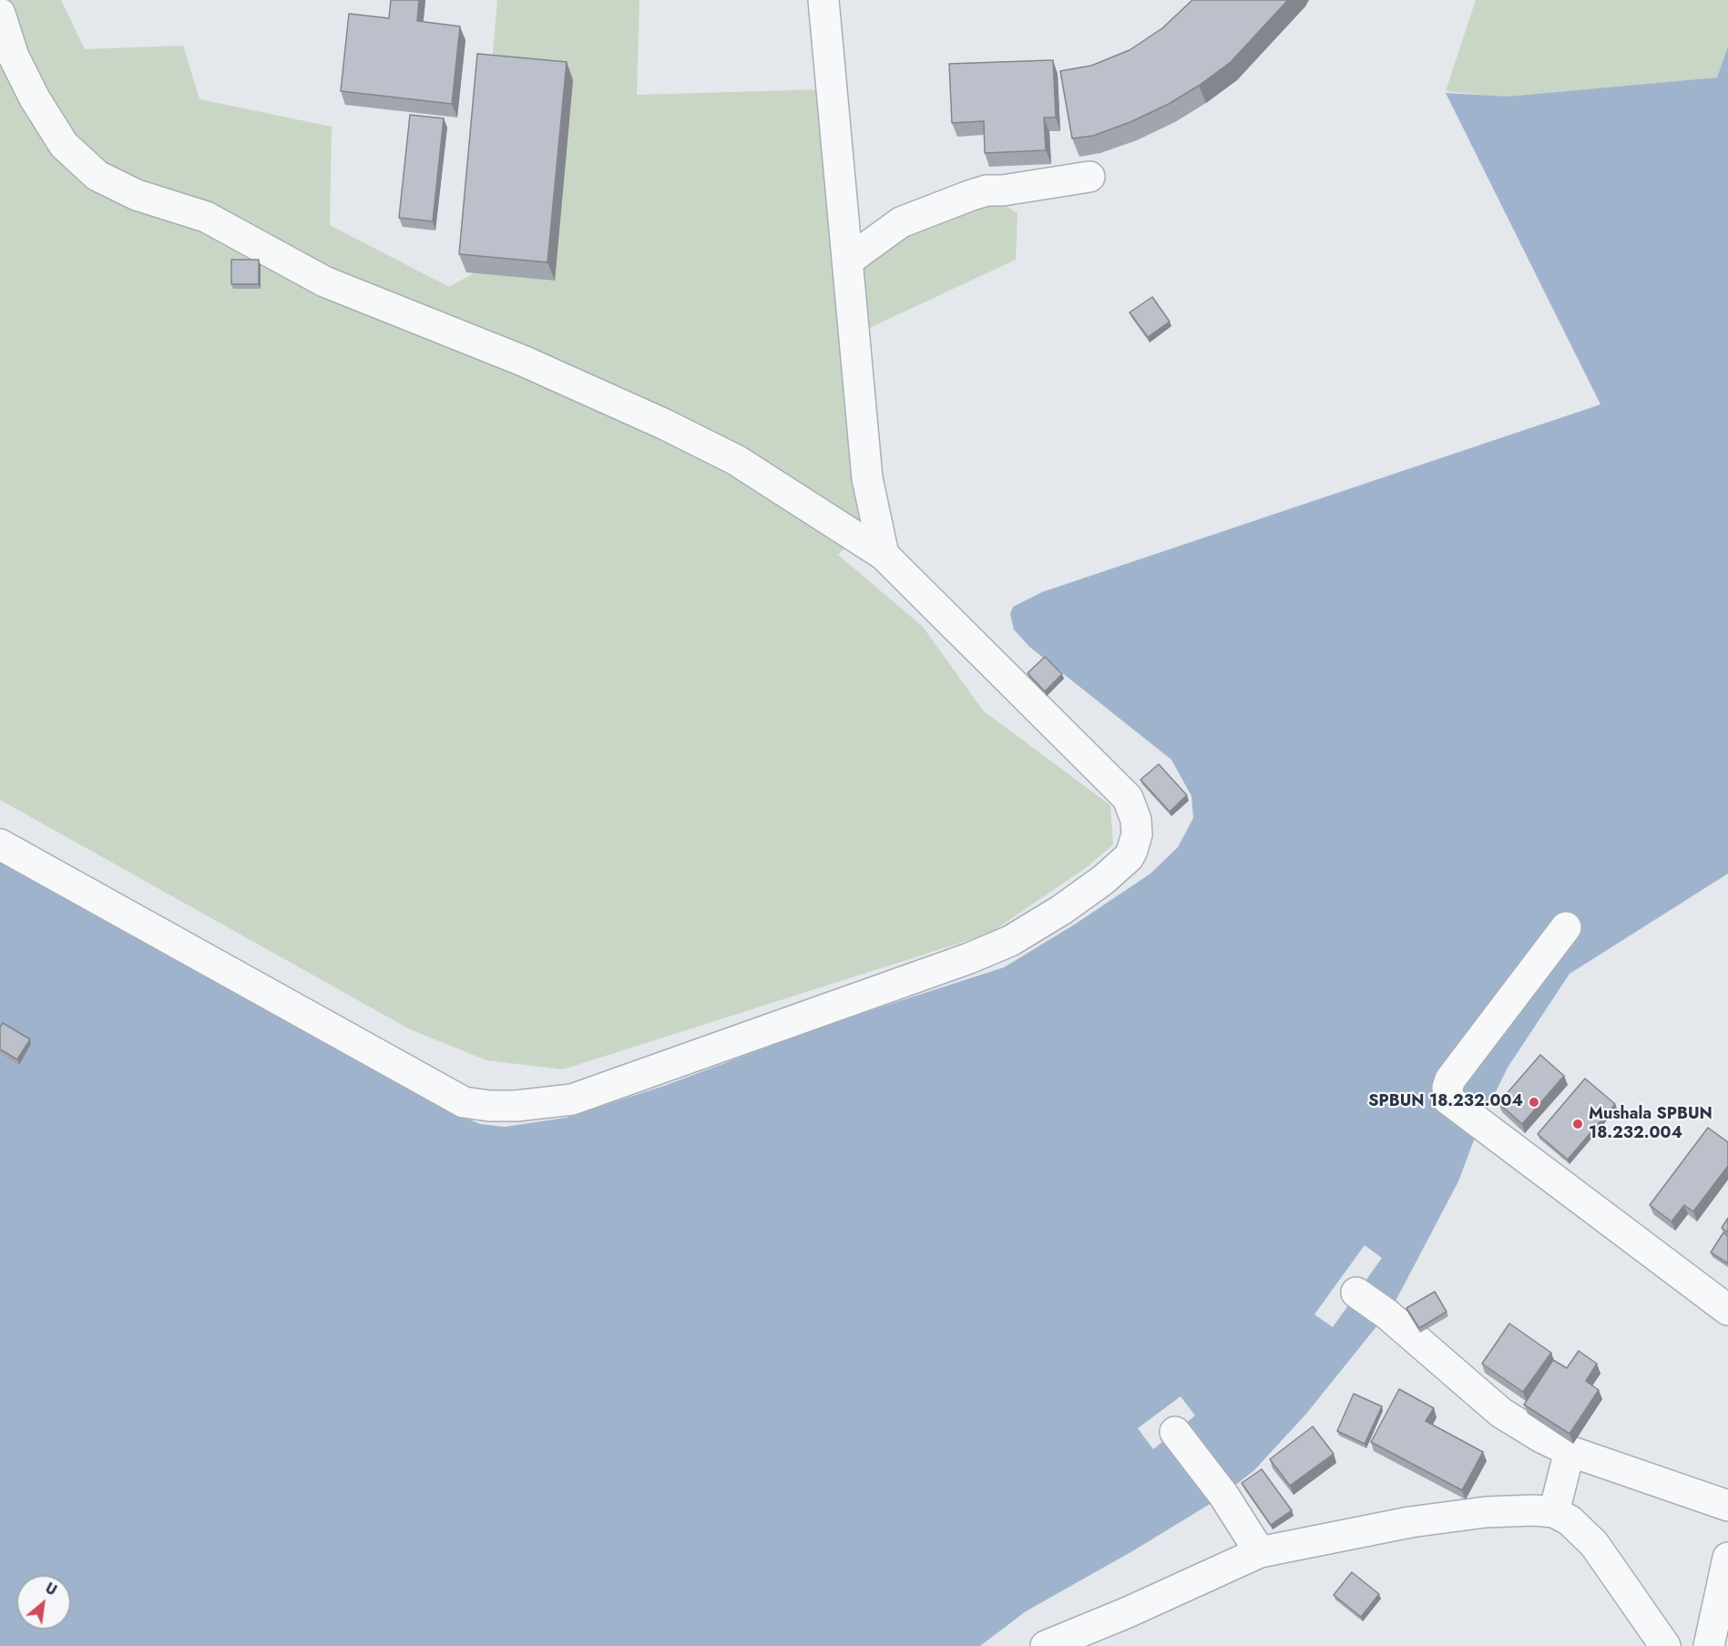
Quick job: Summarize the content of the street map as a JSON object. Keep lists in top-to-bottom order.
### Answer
{
  "places": ["SPBUN 18.232.004", "Mushala SPBUN 18.232.004"],
  "north": "top right"
}
